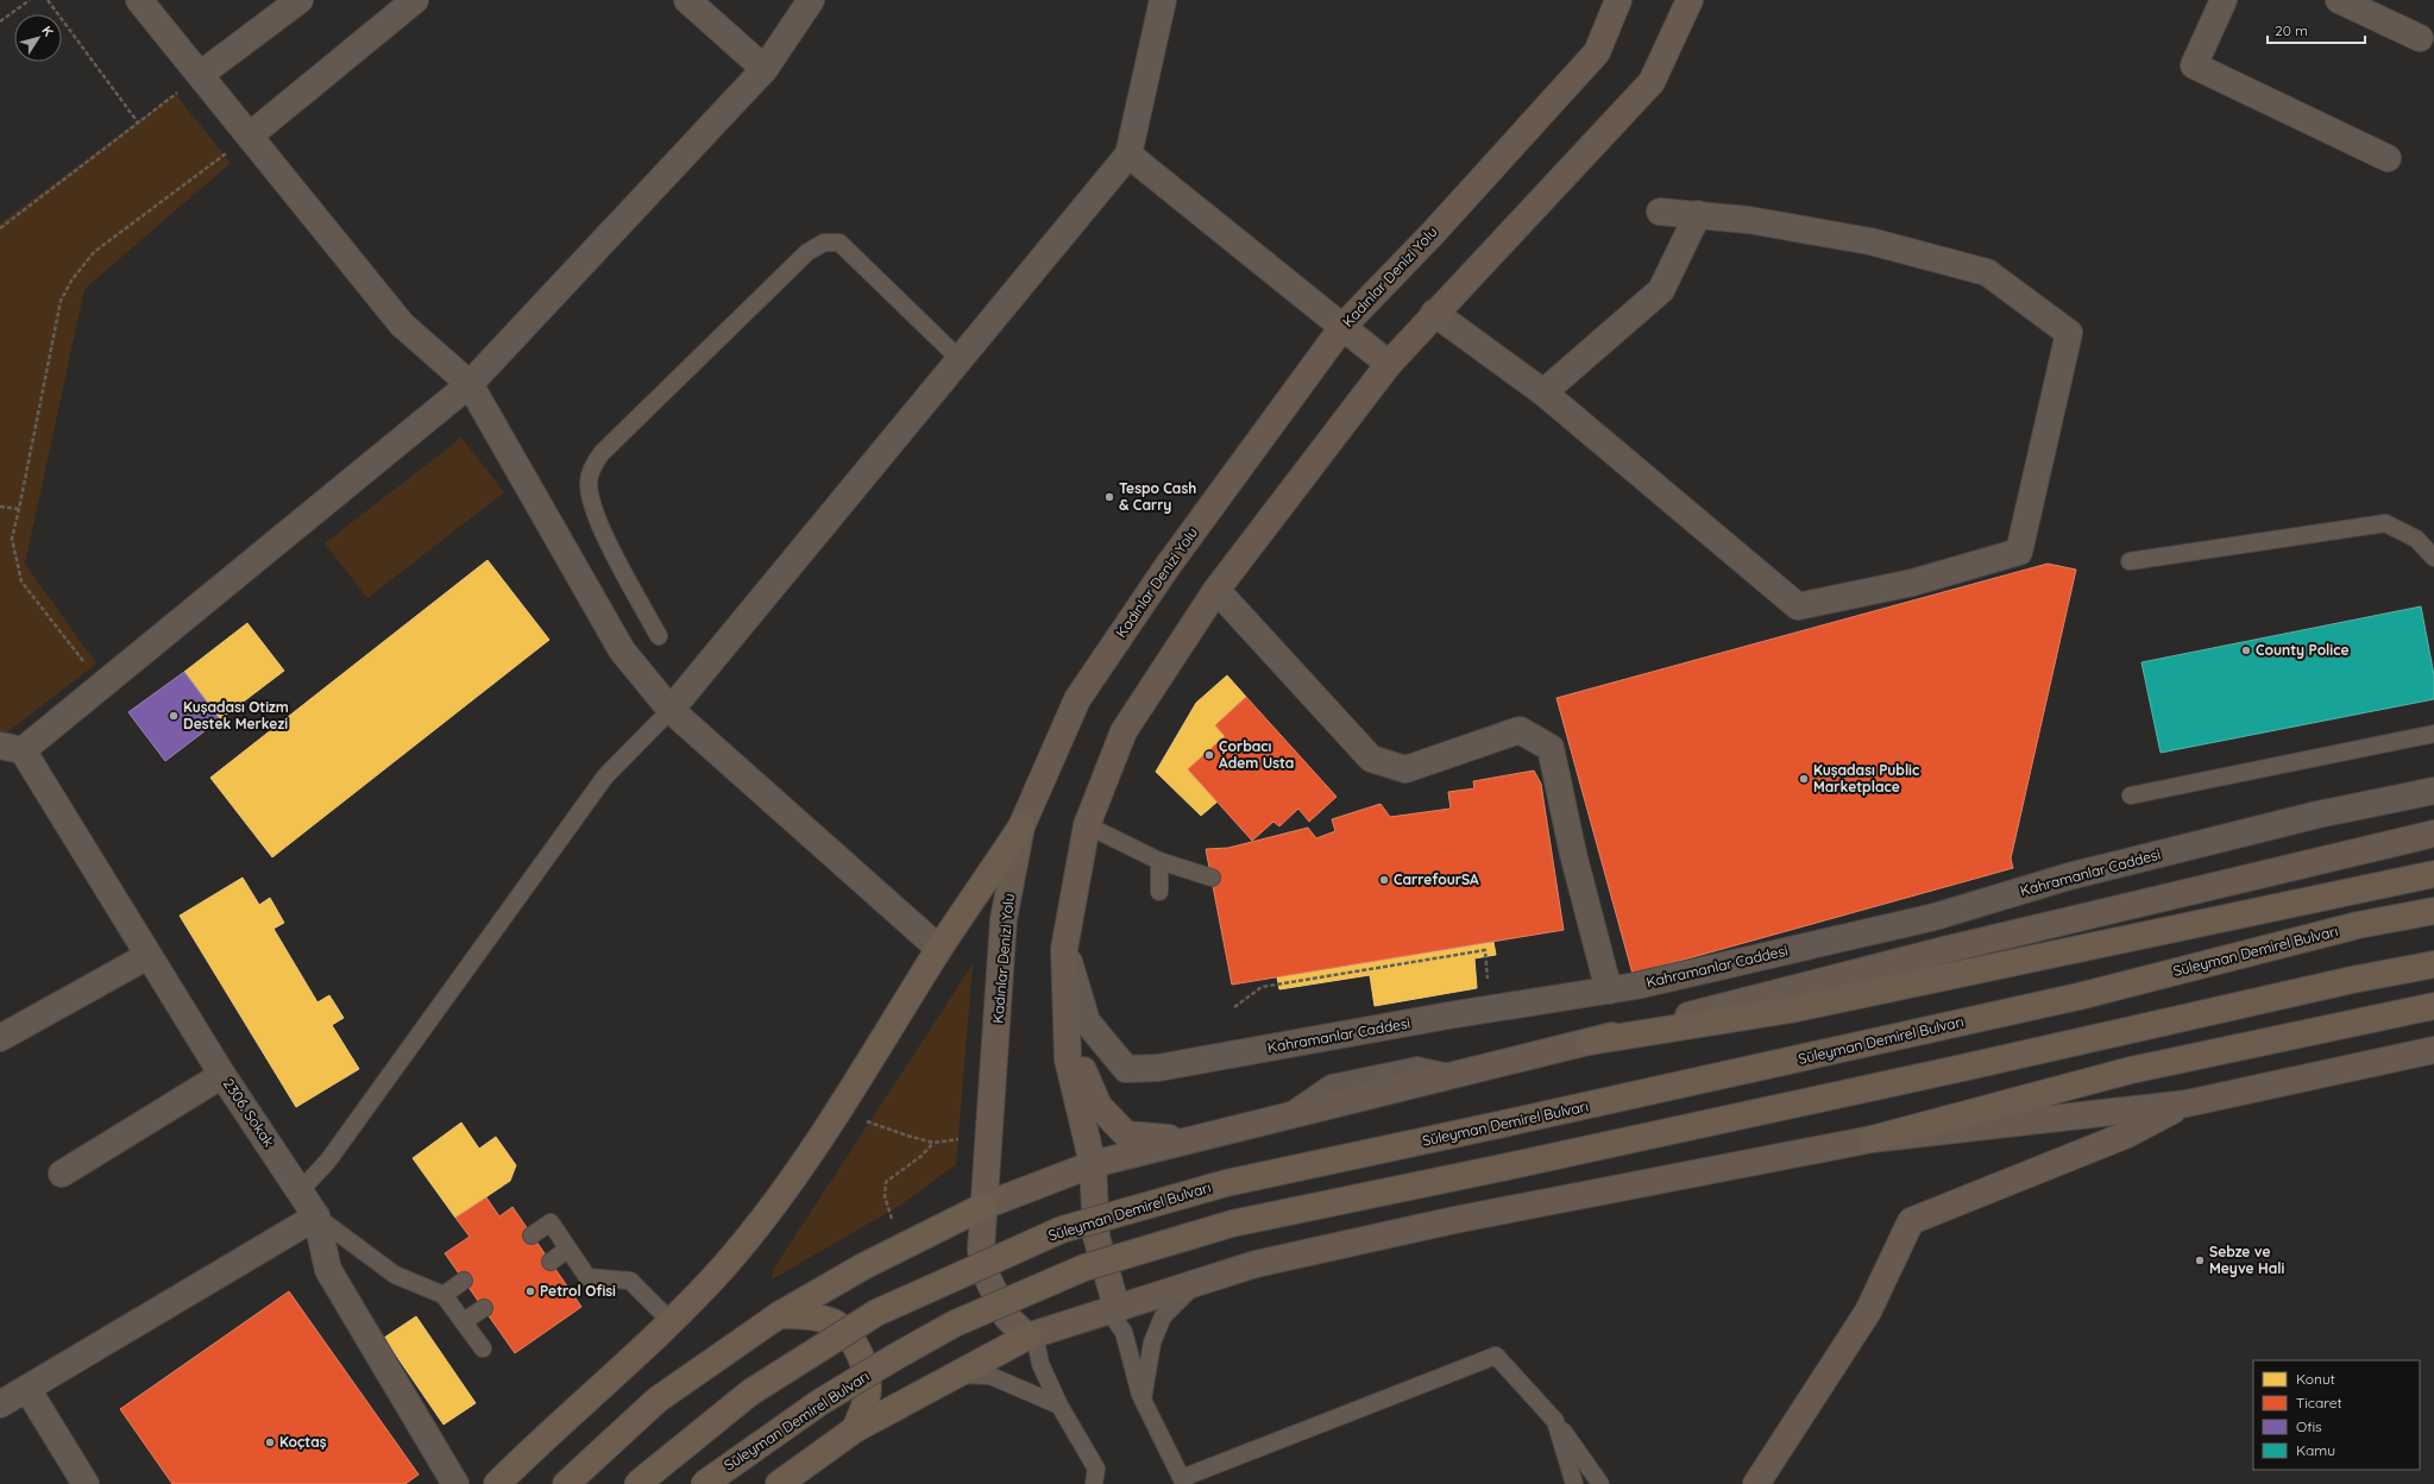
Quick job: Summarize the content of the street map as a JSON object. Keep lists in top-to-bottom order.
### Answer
{
  "streets": {
    "highway": ["Süleyman Demirel Bulvarı"],
    "main road": ["Kadınlar Denizi Yolu"],
    "street": ["Kahramanlar Caddesi", "2306. Sokak"]
  },
  "places": [
    "Tespo Cash & Carry",
    "County Police",
    "Kuşadası Otizm Destek Merkezi",
    "Çorbacı Adem Usta",
    "Kuşadası Public Marketplace",
    "CarrefourSA",
    "Sebze ve Meyve Hali",
    "Petrol Ofisi",
    "Koçtaş"
  ],
  "legend": [
    "Konut",
    "Ticaret",
    "Ofis",
    "Kamu"
  ],
  "scale_bar": "20 m",
  "north": "top right"
}
